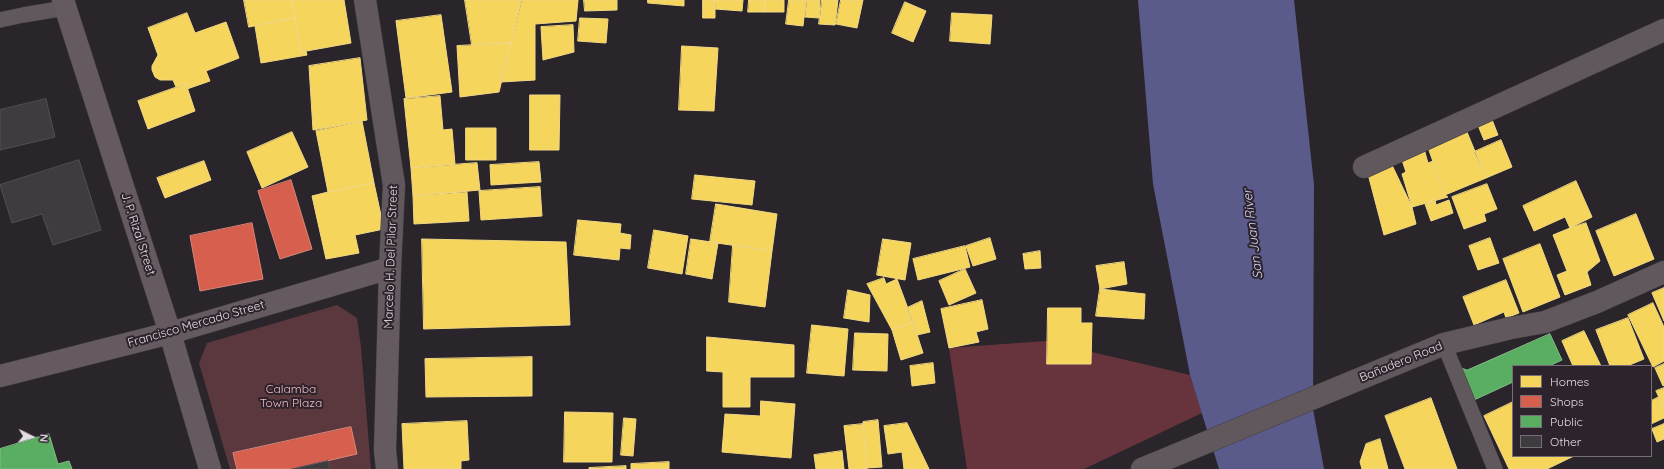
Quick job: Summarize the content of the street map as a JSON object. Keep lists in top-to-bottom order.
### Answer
{
  "streets": {
    "main road": ["J. P. Rizal Street", "Marcelo H. Del Pilar Street", "Francisco Mercado Street"],
    "street": ["Bañadero Road"]
  },
  "crossings": [
    ["J. P. Rizal Street", "Francisco Mercado Street"],
    ["Marcelo H. Del Pilar Street", "Francisco Mercado Street"]
  ],
  "water": ["San Juan River"],
  "parks": ["Calamba Town Plaza"],
  "legend": [
    "Homes",
    "Shops",
    "Public",
    "Other"
  ],
  "north": "right"
}
